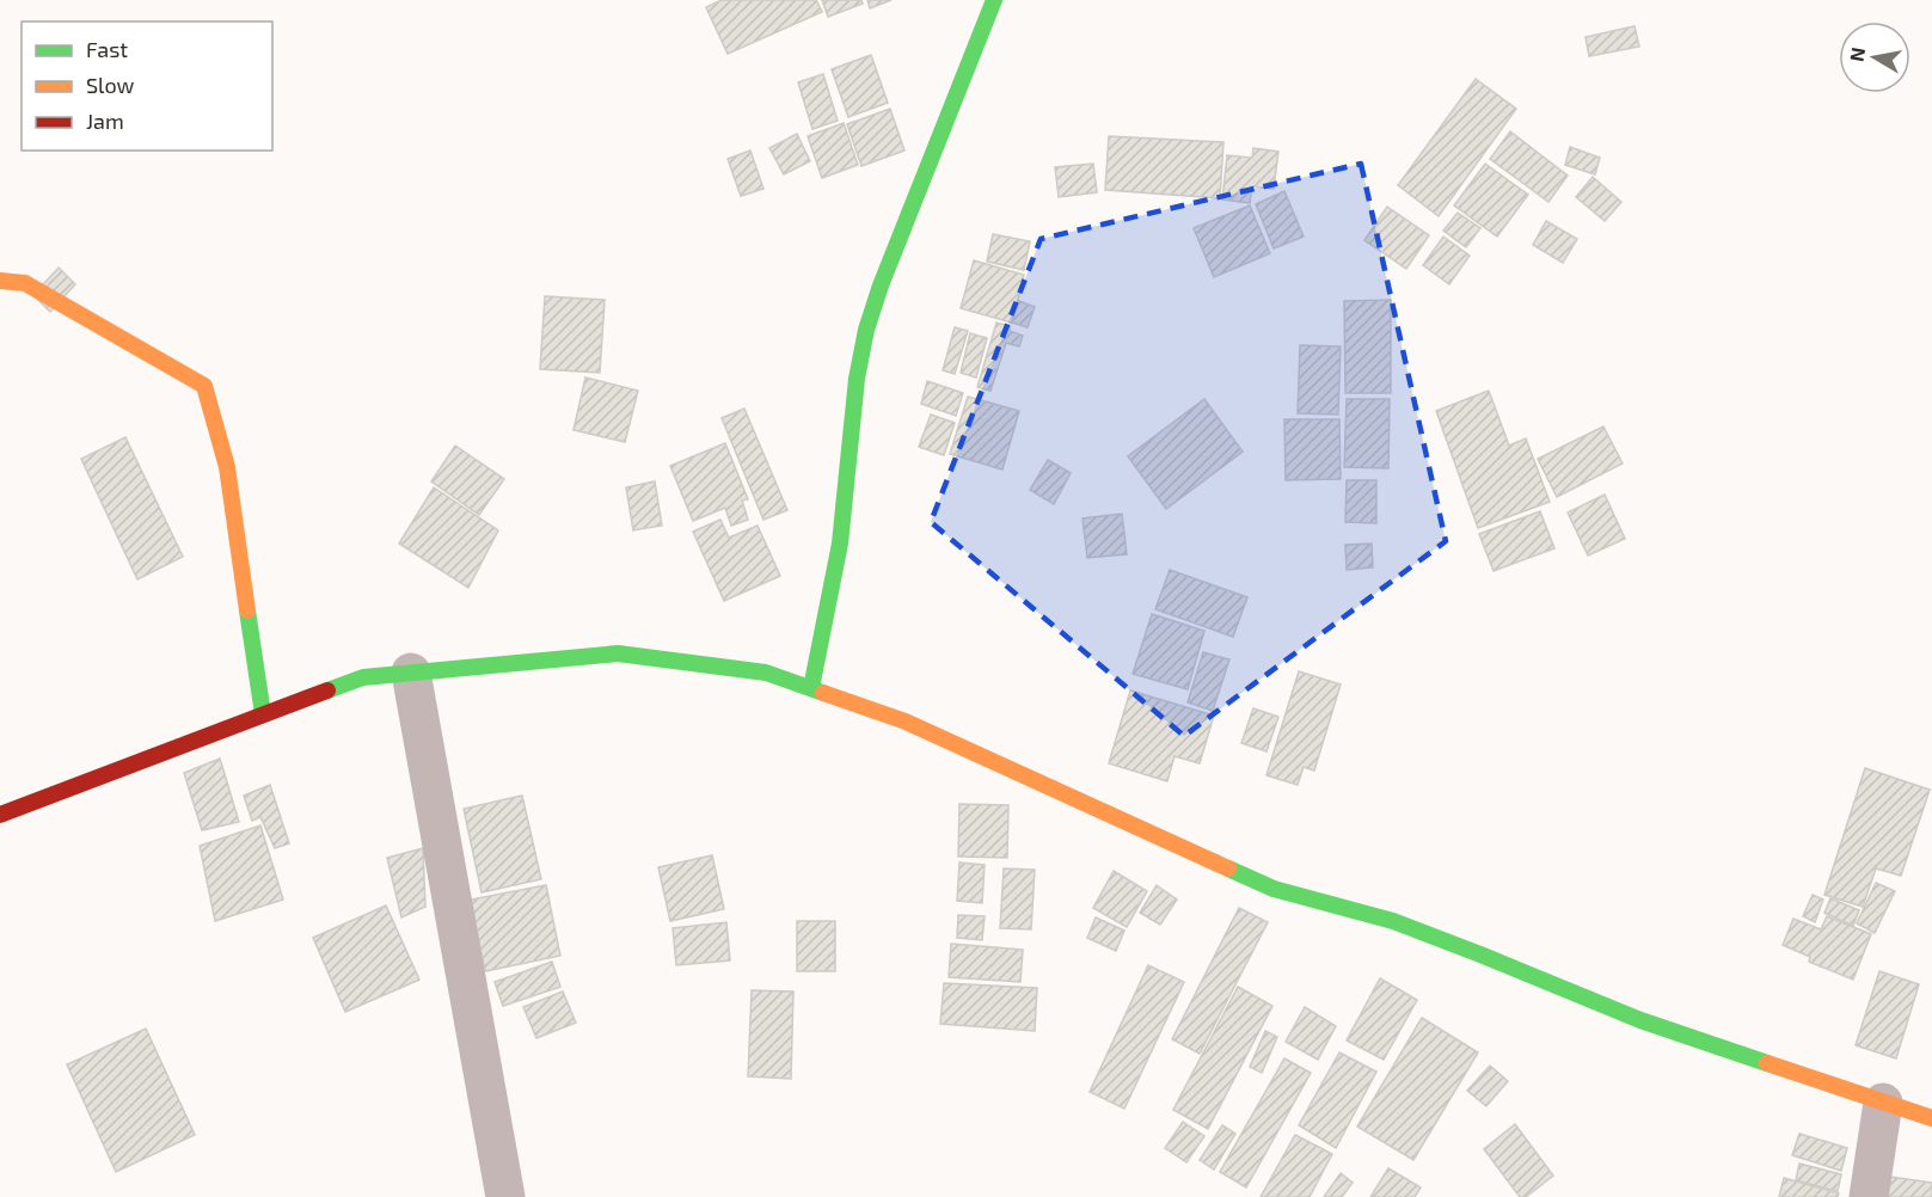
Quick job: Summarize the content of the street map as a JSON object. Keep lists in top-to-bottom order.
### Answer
{
  "legend": ["Fast", "Slow", "Jam"],
  "north": "left"
}
